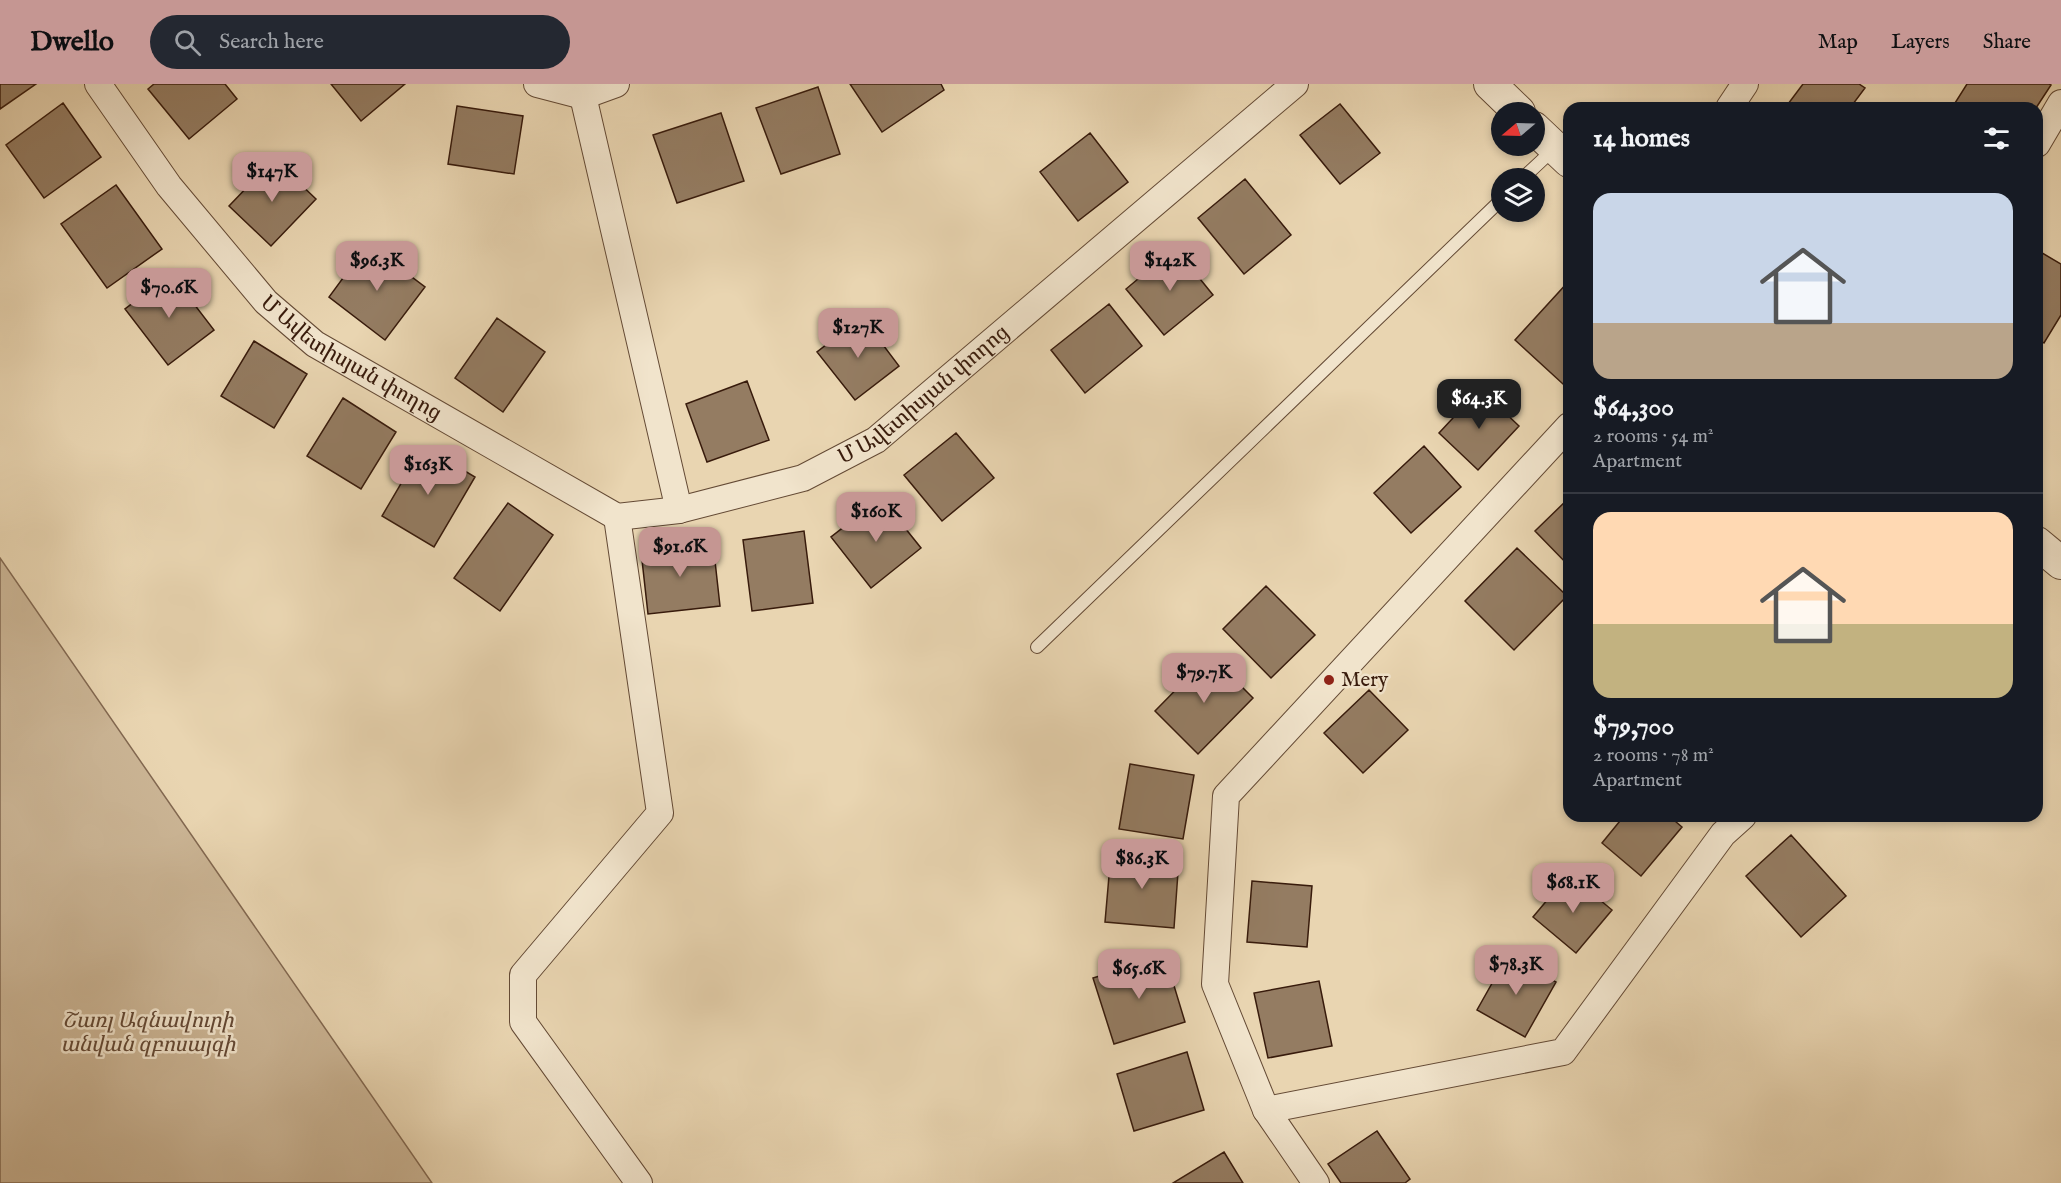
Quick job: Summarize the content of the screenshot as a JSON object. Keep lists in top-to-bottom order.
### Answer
{
  "streets": {
    "street": ["Մ Ավետիսյան փողոց"]
  },
  "parks": ["Շառլ Ազնավուրի անվան զբոսայգի"],
  "places": ["Mery"],
  "north": "left",
  "page": {
    "header": "Dwello",
    "search": "Search here",
    "nav": ["Map", "Layers", "Share"],
    "heading": "14 homes",
    "price": [
      "$147K",
      "$96.3K",
      "$142K",
      "$70.6K",
      "$127K",
      "$64.3K",
      "$163K",
      "$160K",
      "$91.6K",
      "$79.7K",
      "$86.3K",
      "$68.1K",
      "$78.3K",
      "$65.6K"
    ],
    "list": [
      {
        "name": "$64,300",
        "note": "2 rooms · 54 m² · Apartment"
      },
      {
        "name": "$79,700",
        "note": "2 rooms · 78 m² · Apartment"
      }
    ]
  }
}
